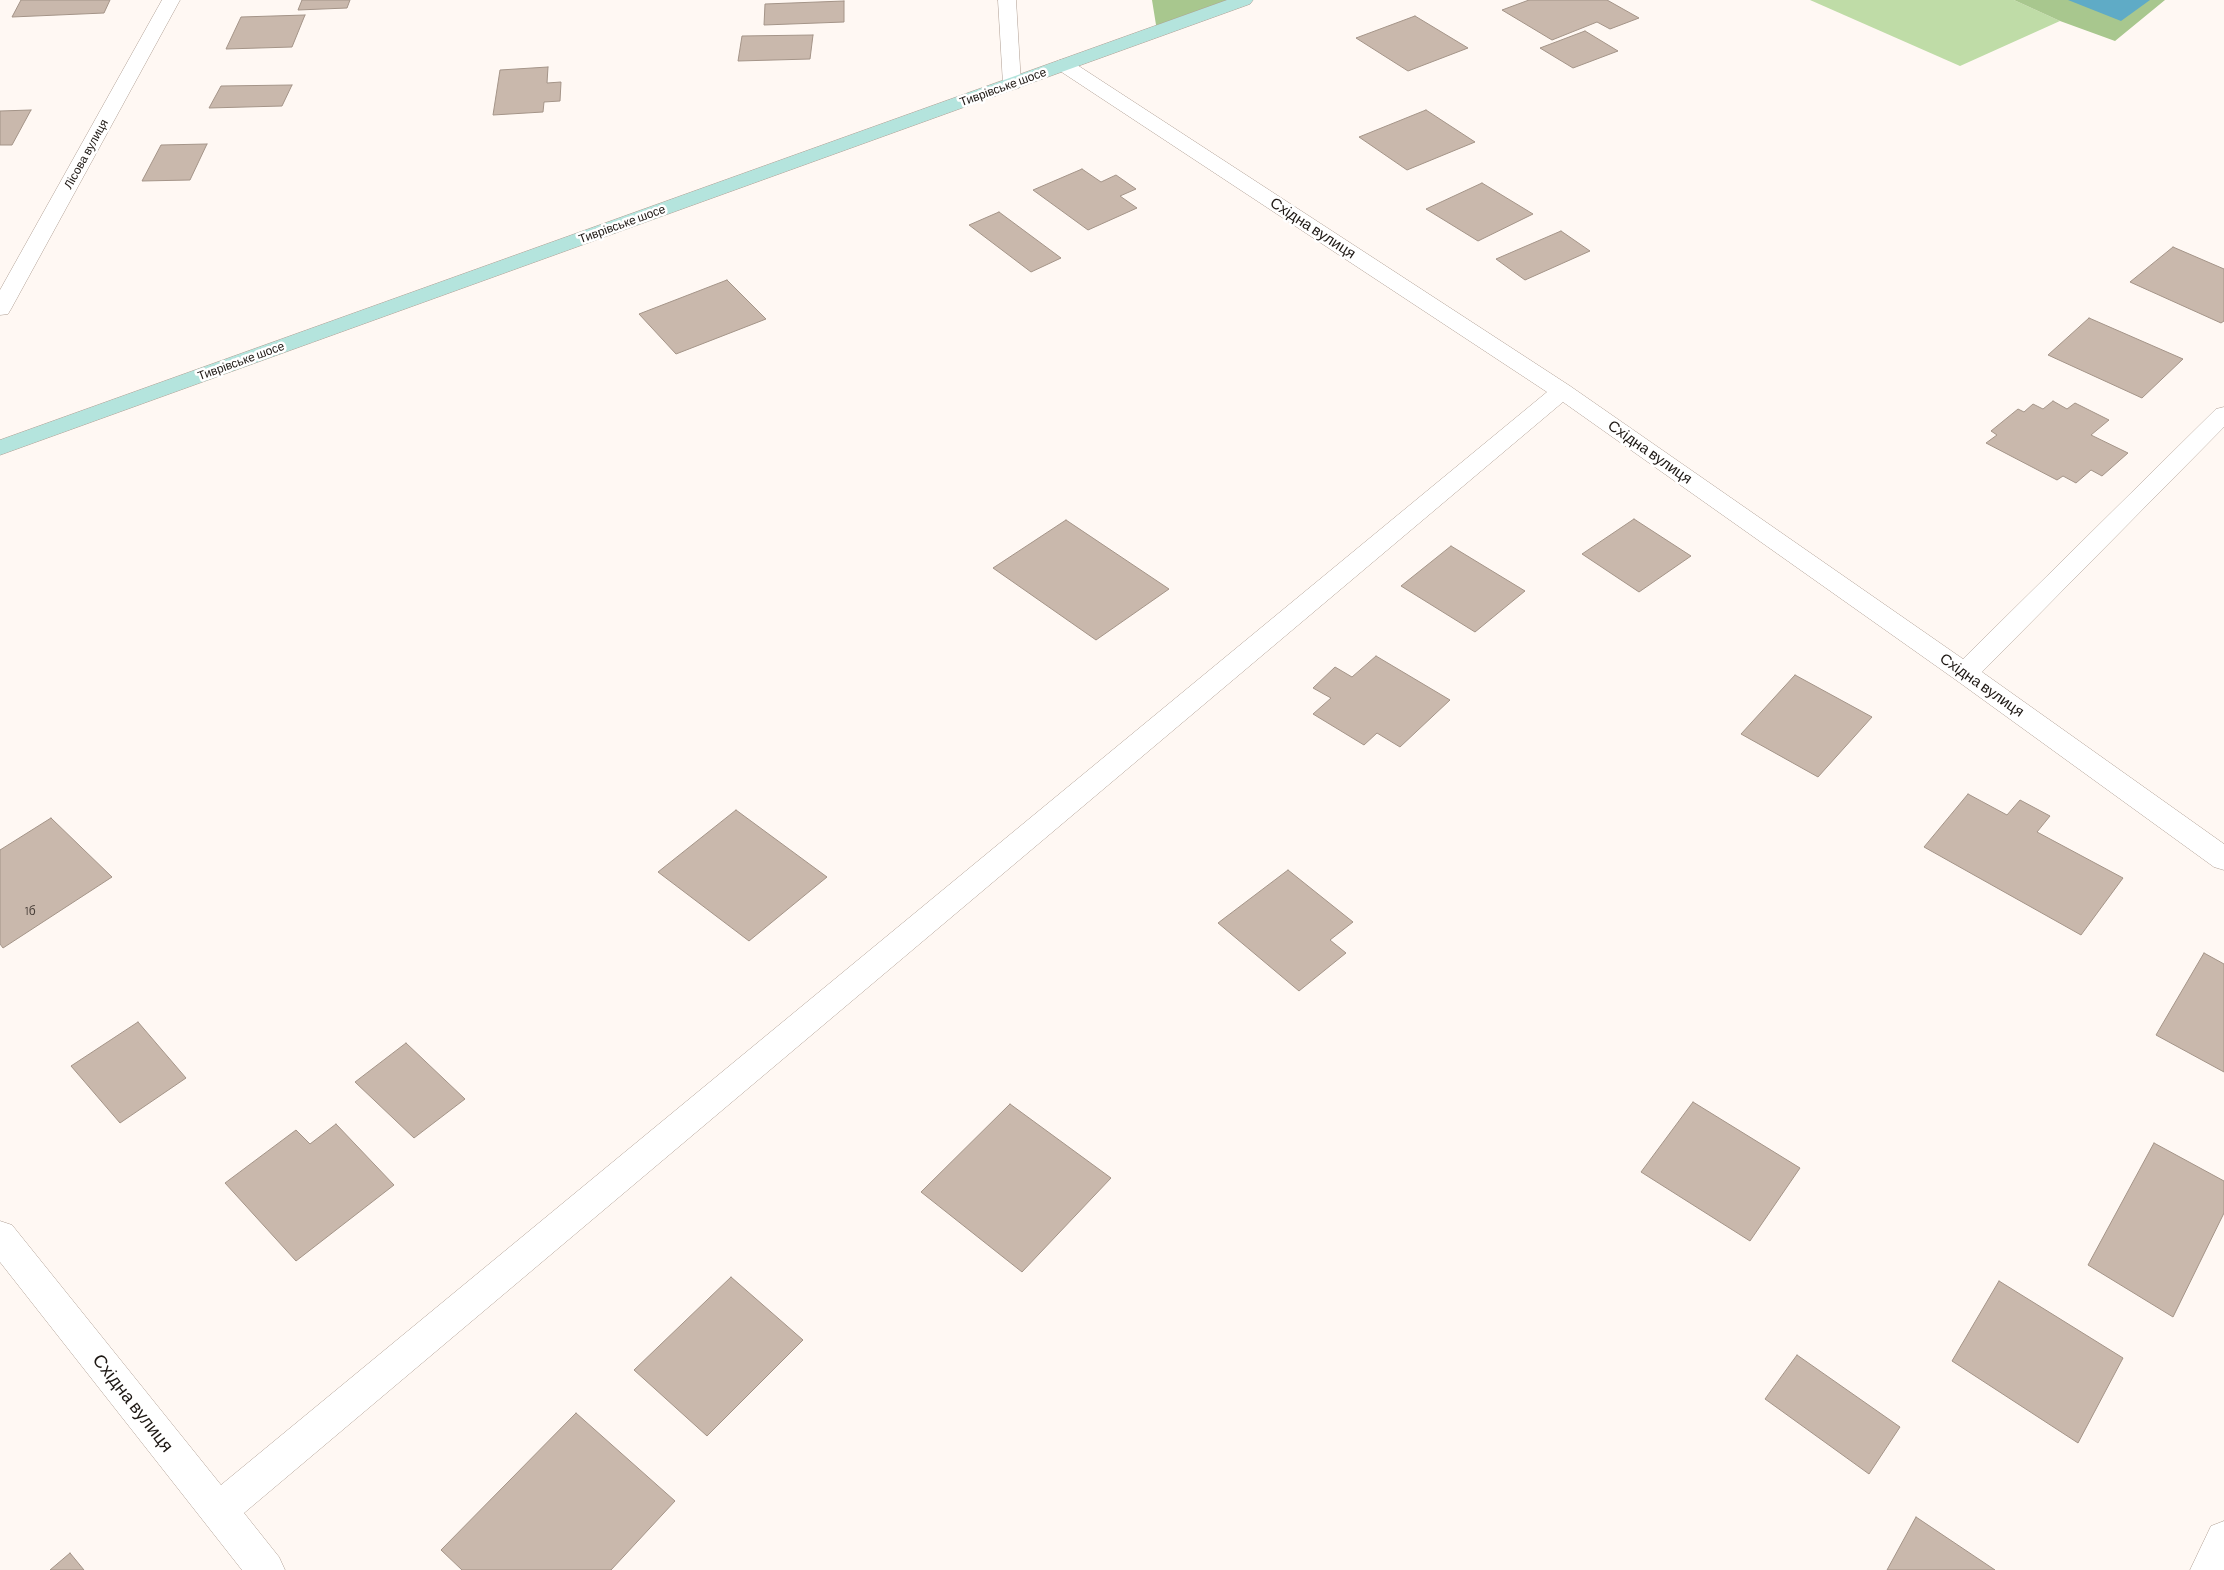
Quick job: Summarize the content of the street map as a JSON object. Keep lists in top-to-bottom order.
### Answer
{
  "streets": {
    "main road": ["Тиврівське шосе"],
    "street": ["Лісова вулиця", "Східна вулиця"]
  },
  "crossings": [
    ["Тиврівське шосе", "Східна вулиця"]
  ],
  "house_numbers": ["1б"]
}
